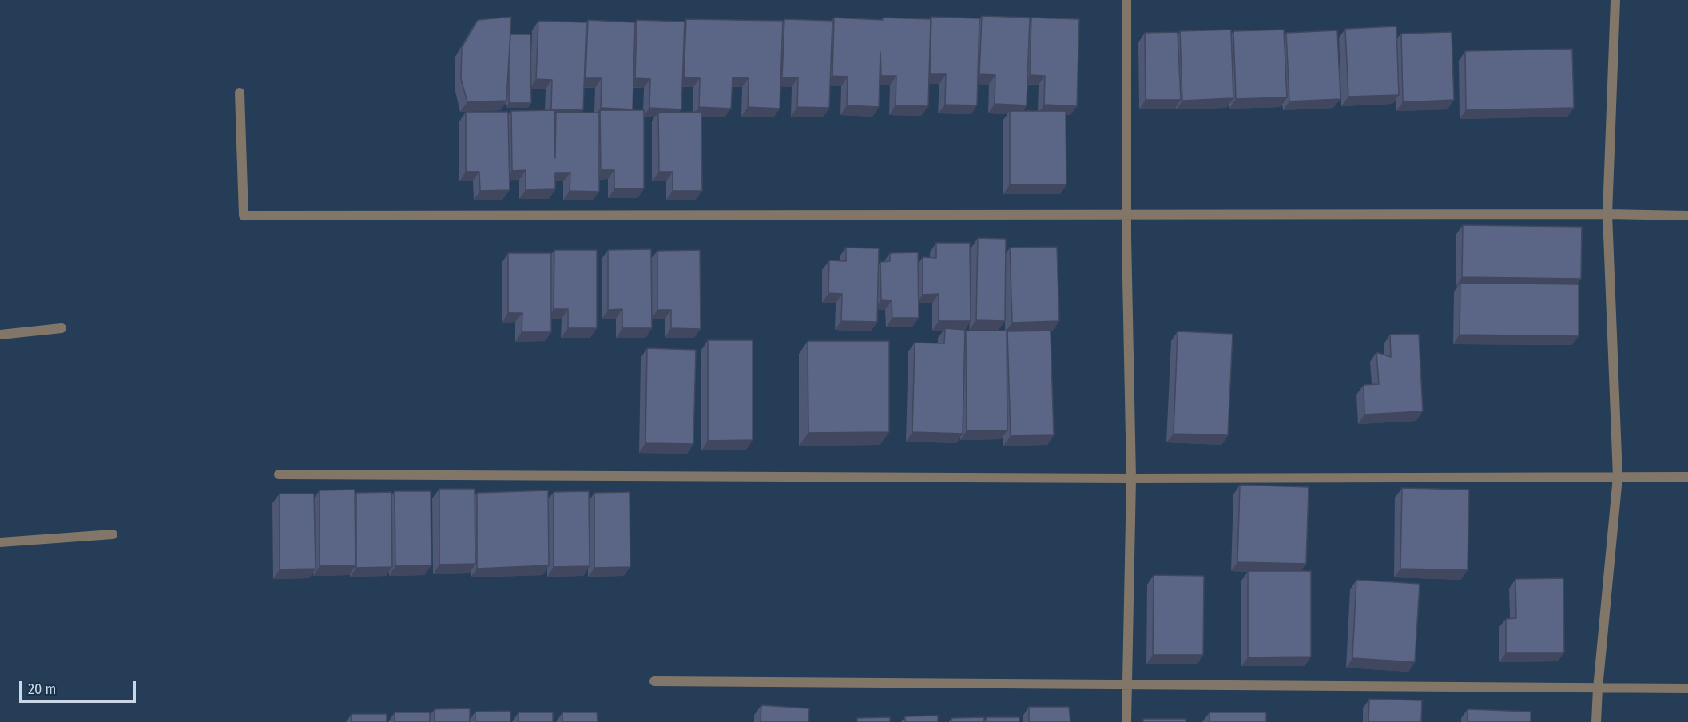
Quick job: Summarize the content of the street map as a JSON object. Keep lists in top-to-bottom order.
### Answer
{
  "scale_bar": "20 m"
}
